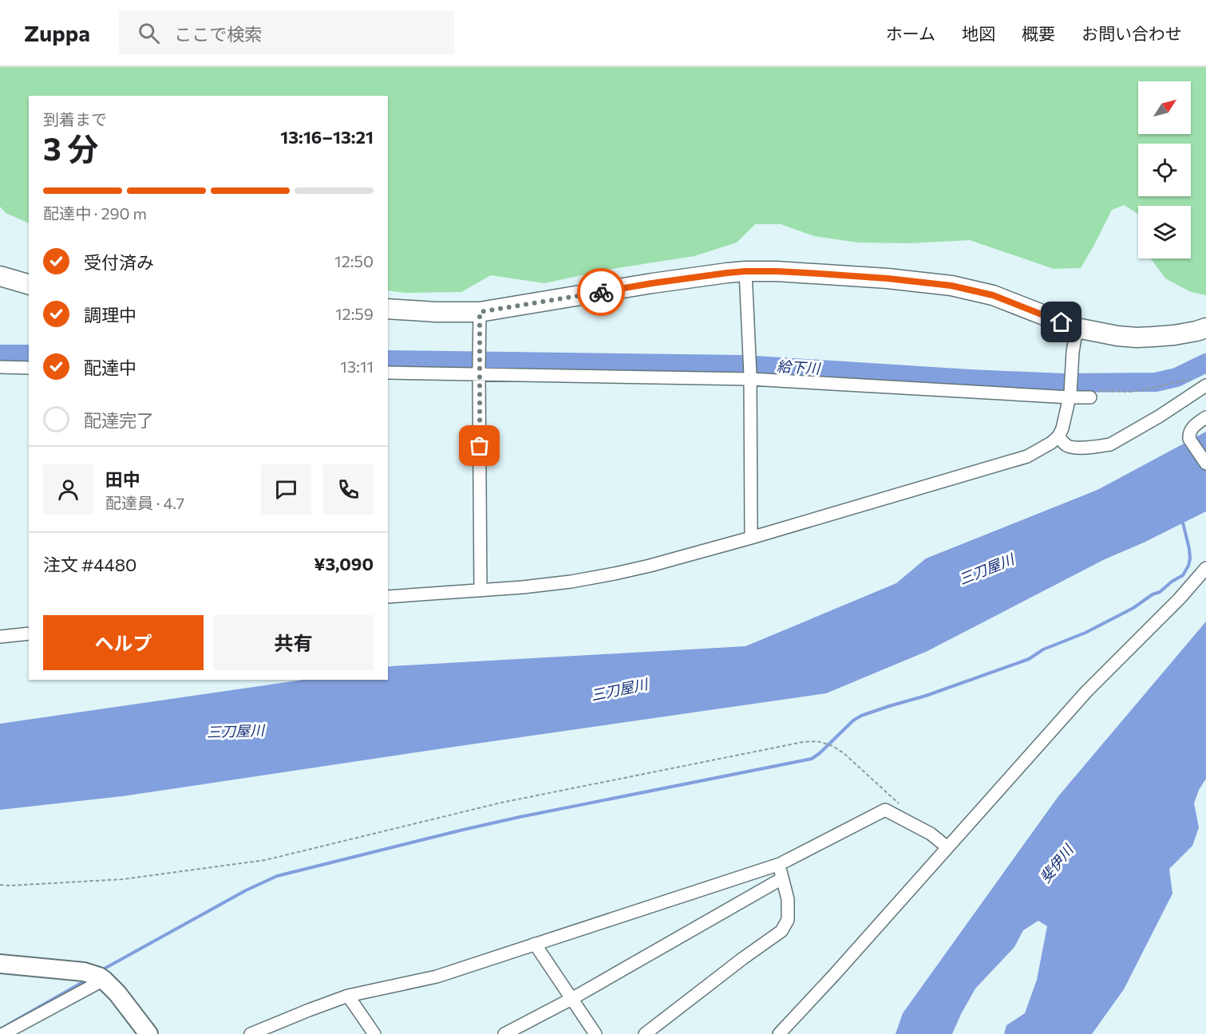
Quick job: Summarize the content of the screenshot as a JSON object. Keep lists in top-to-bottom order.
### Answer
{
  "water": ["給下川", "三刀屋川", "斐伊川"],
  "north": "top right",
  "page": {
    "header": "Zuppa",
    "search": "ここで検索",
    "nav": [
      "ホーム",
      "地図",
      "概要",
      "お問い合わせ"
    ],
    "heading": ["3 分", "到着まで", "13:16–13:21"],
    "panel": [
      "田中",
      "配達員 · 4.7",
      "注文 #4480",
      "¥3,090"
    ],
    "bar": "配達中 · 290 m",
    "list": [
      ["受付済み", "12:50"],
      ["調理中", "12:59"],
      ["配達中", "13:11"],
      "配達完了"
    ],
    "buttons": ["ヘルプ", "共有"]
  }
}
